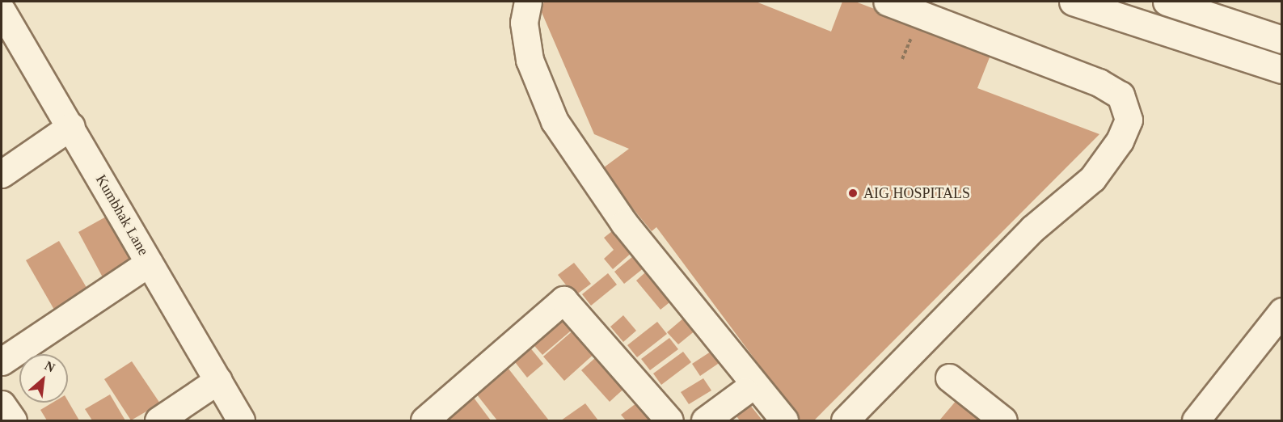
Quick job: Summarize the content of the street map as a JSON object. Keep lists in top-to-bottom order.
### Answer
{
  "streets": {
    "street": ["Kumbhak Lane"]
  },
  "places": ["AIG HOSPITALS"],
  "north": "top right"
}
